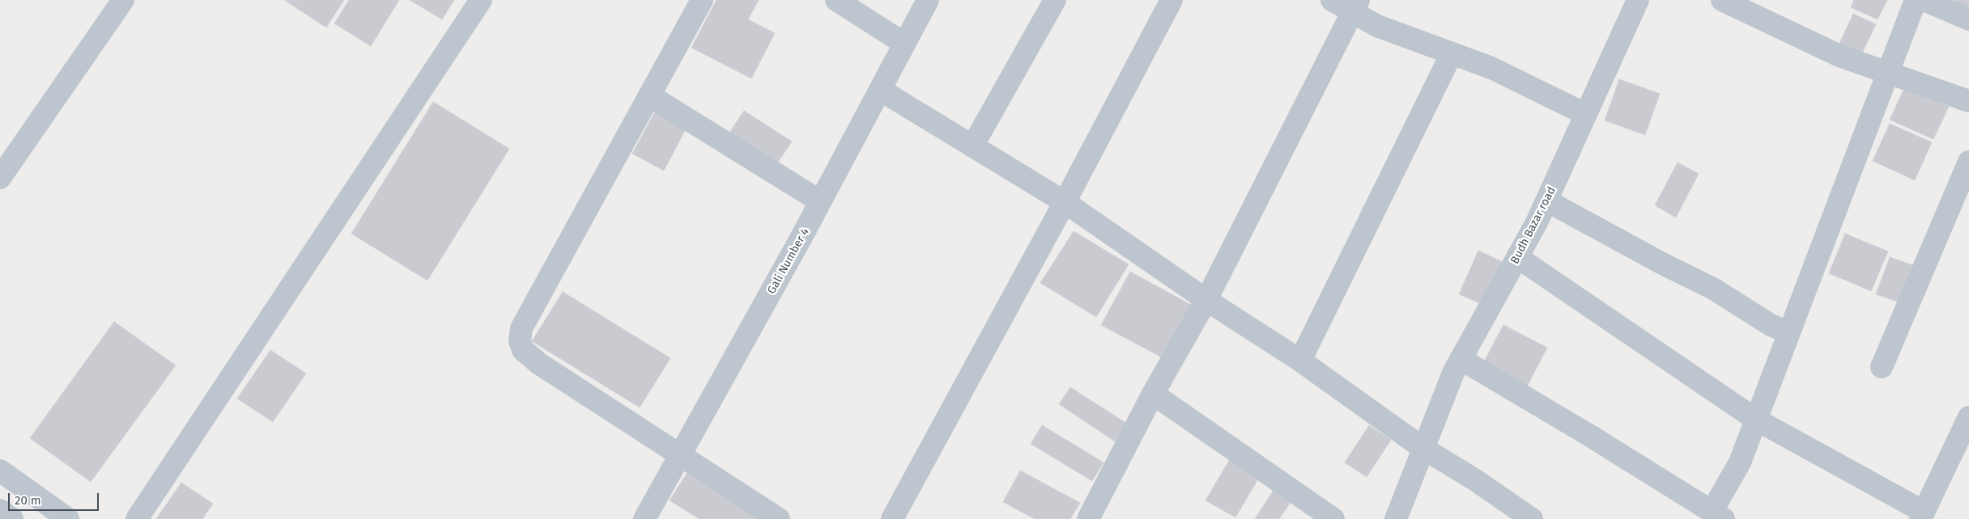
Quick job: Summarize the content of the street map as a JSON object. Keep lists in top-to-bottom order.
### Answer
{
  "streets": {
    "street": ["Budh Bazar road", "Gali Number 4"]
  },
  "scale_bar": "20 m"
}
